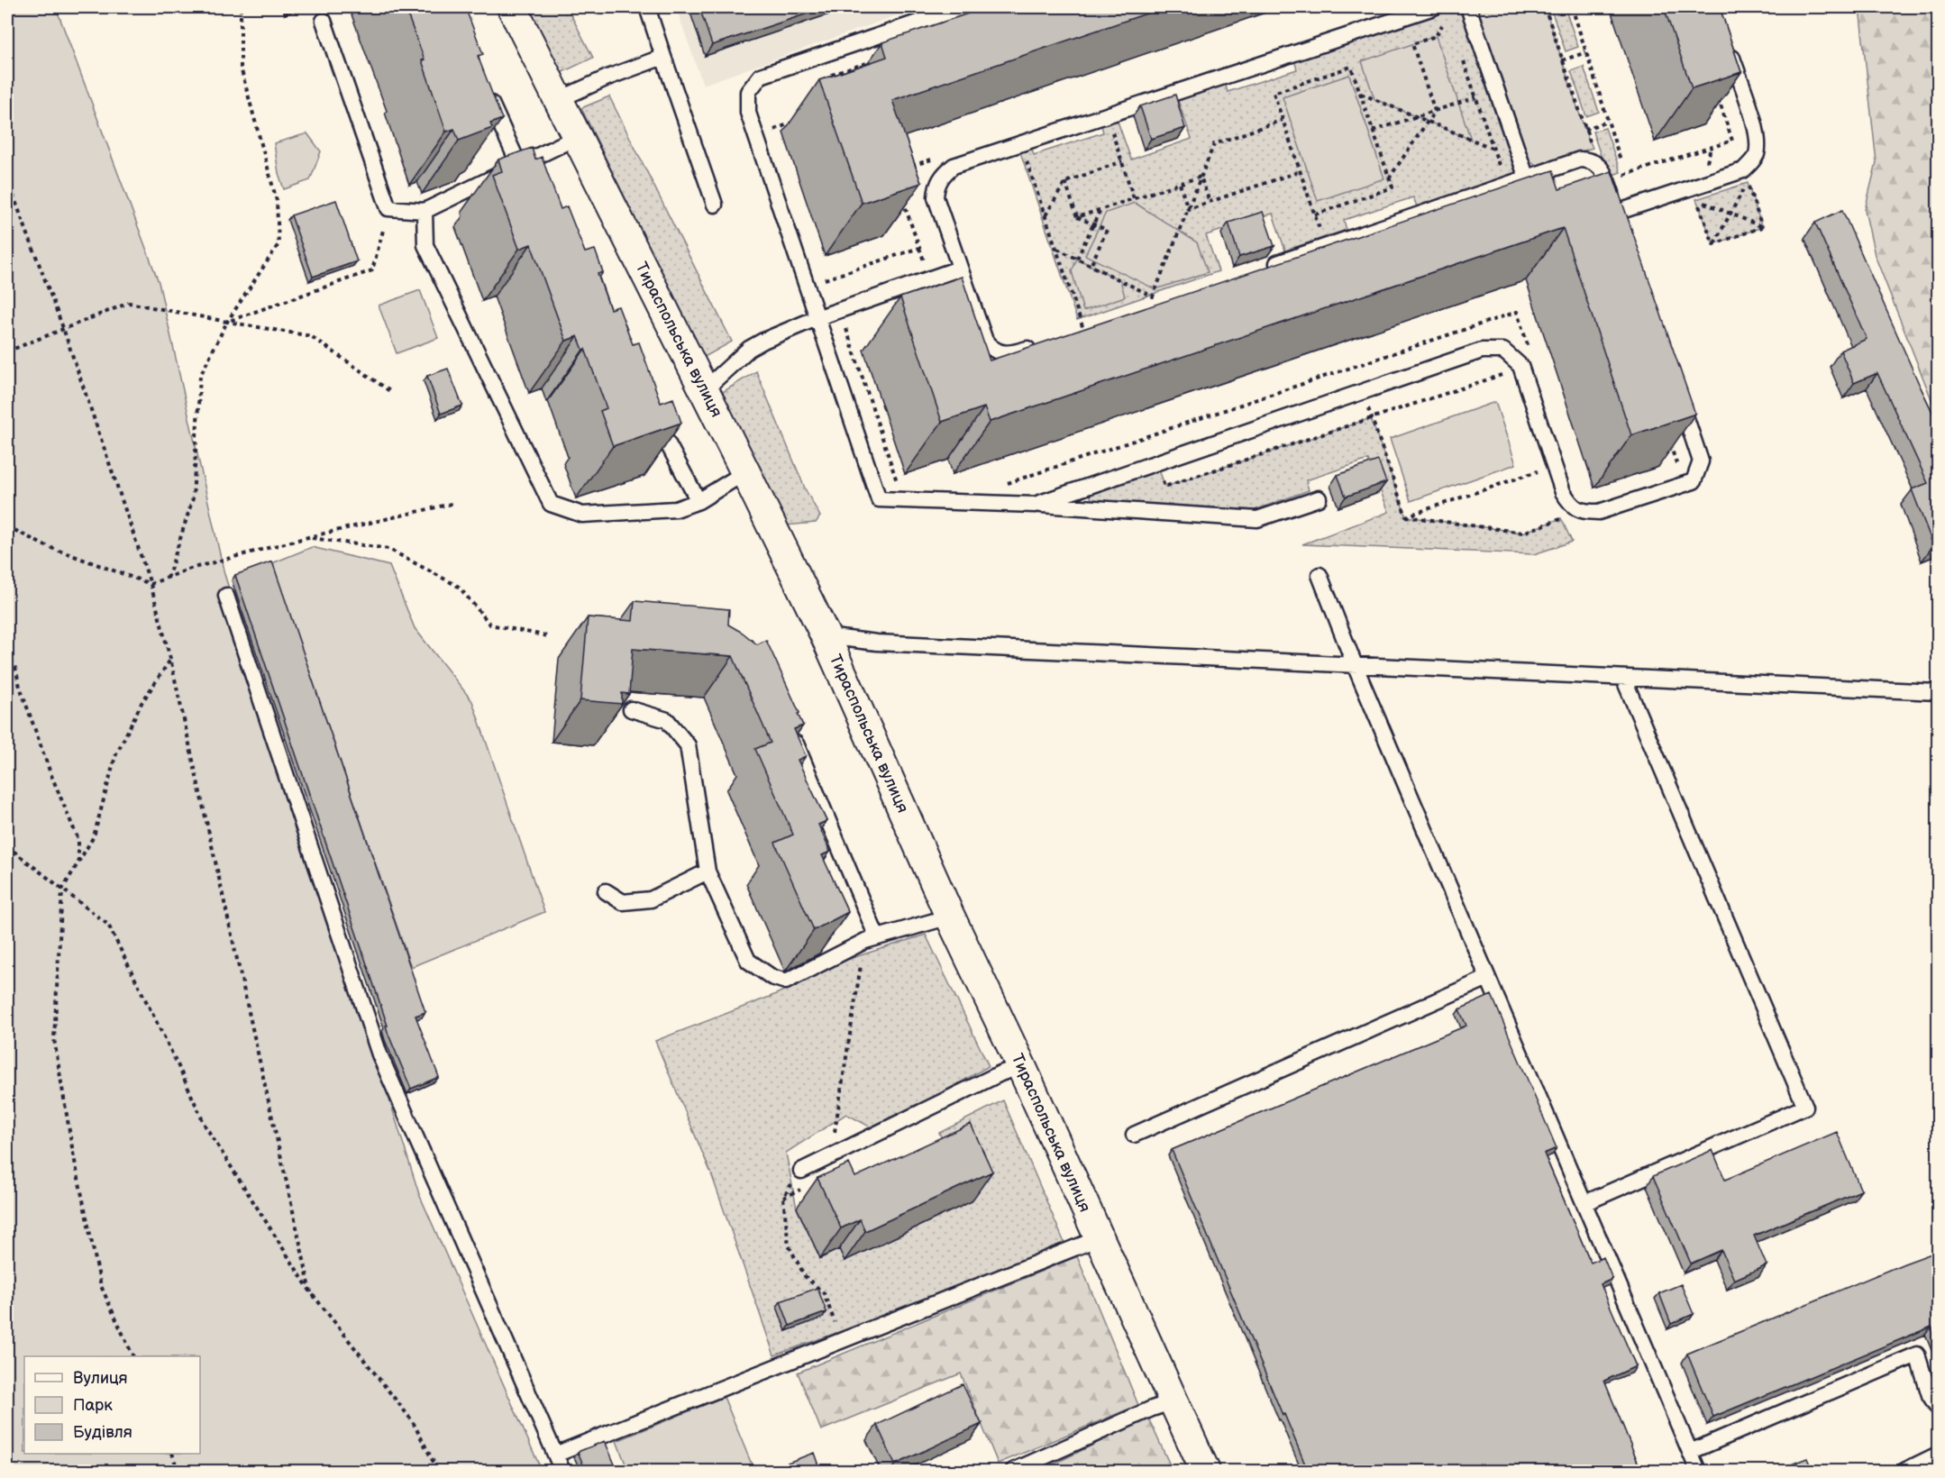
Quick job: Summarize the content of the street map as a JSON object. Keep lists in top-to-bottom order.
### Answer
{
  "streets": {
    "street": ["Тираспольська вулиця"]
  },
  "legend": ["Вулиця", "Парк", "Будівля"]
}
